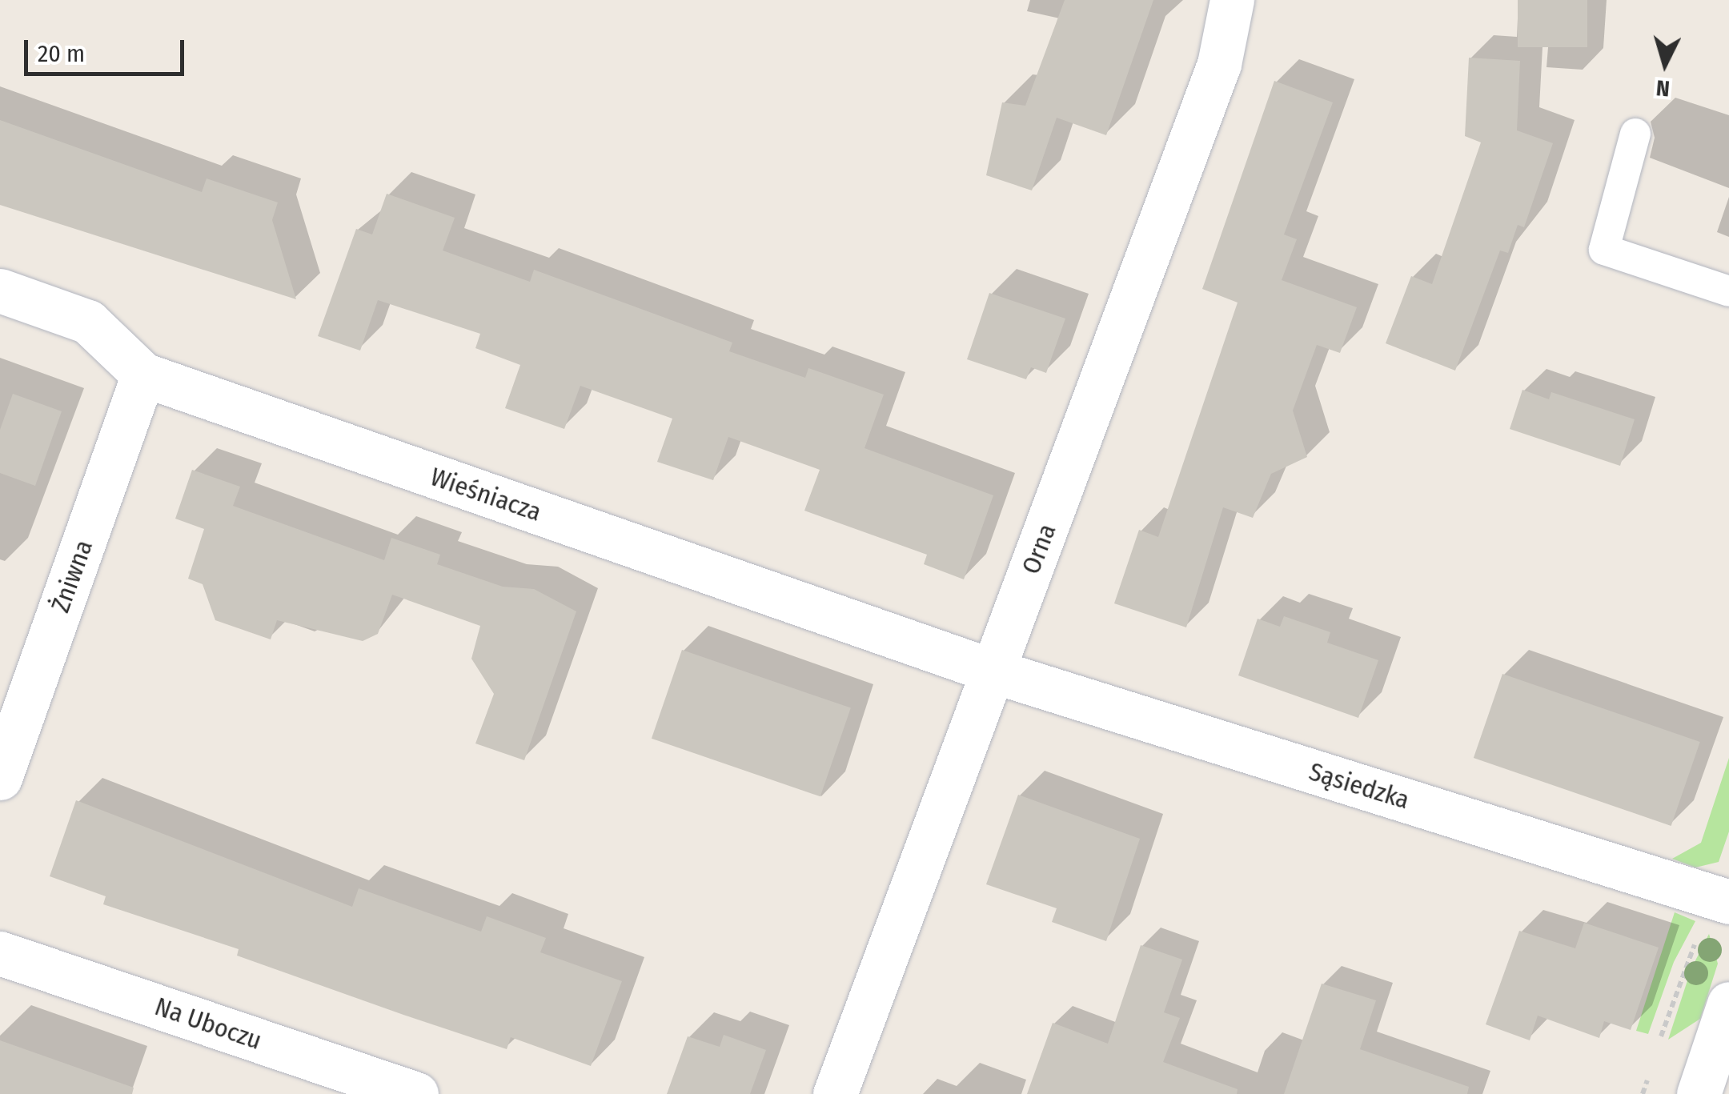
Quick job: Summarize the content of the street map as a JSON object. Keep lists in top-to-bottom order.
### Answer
{
  "streets": {
    "street": [
      "Wieśniacza",
      "Orna",
      "Żniwna",
      "Sąsiedzka",
      "Na Uboczu"
    ]
  },
  "crossings": [
    ["Wieśniacza", "Orna"],
    ["Wieśniacza", "Żniwna"],
    ["Wieśniacza", "Sąsiedzka"],
    ["Orna", "Sąsiedzka"]
  ],
  "scale_bar": "20 m",
  "north": "bottom"
}
